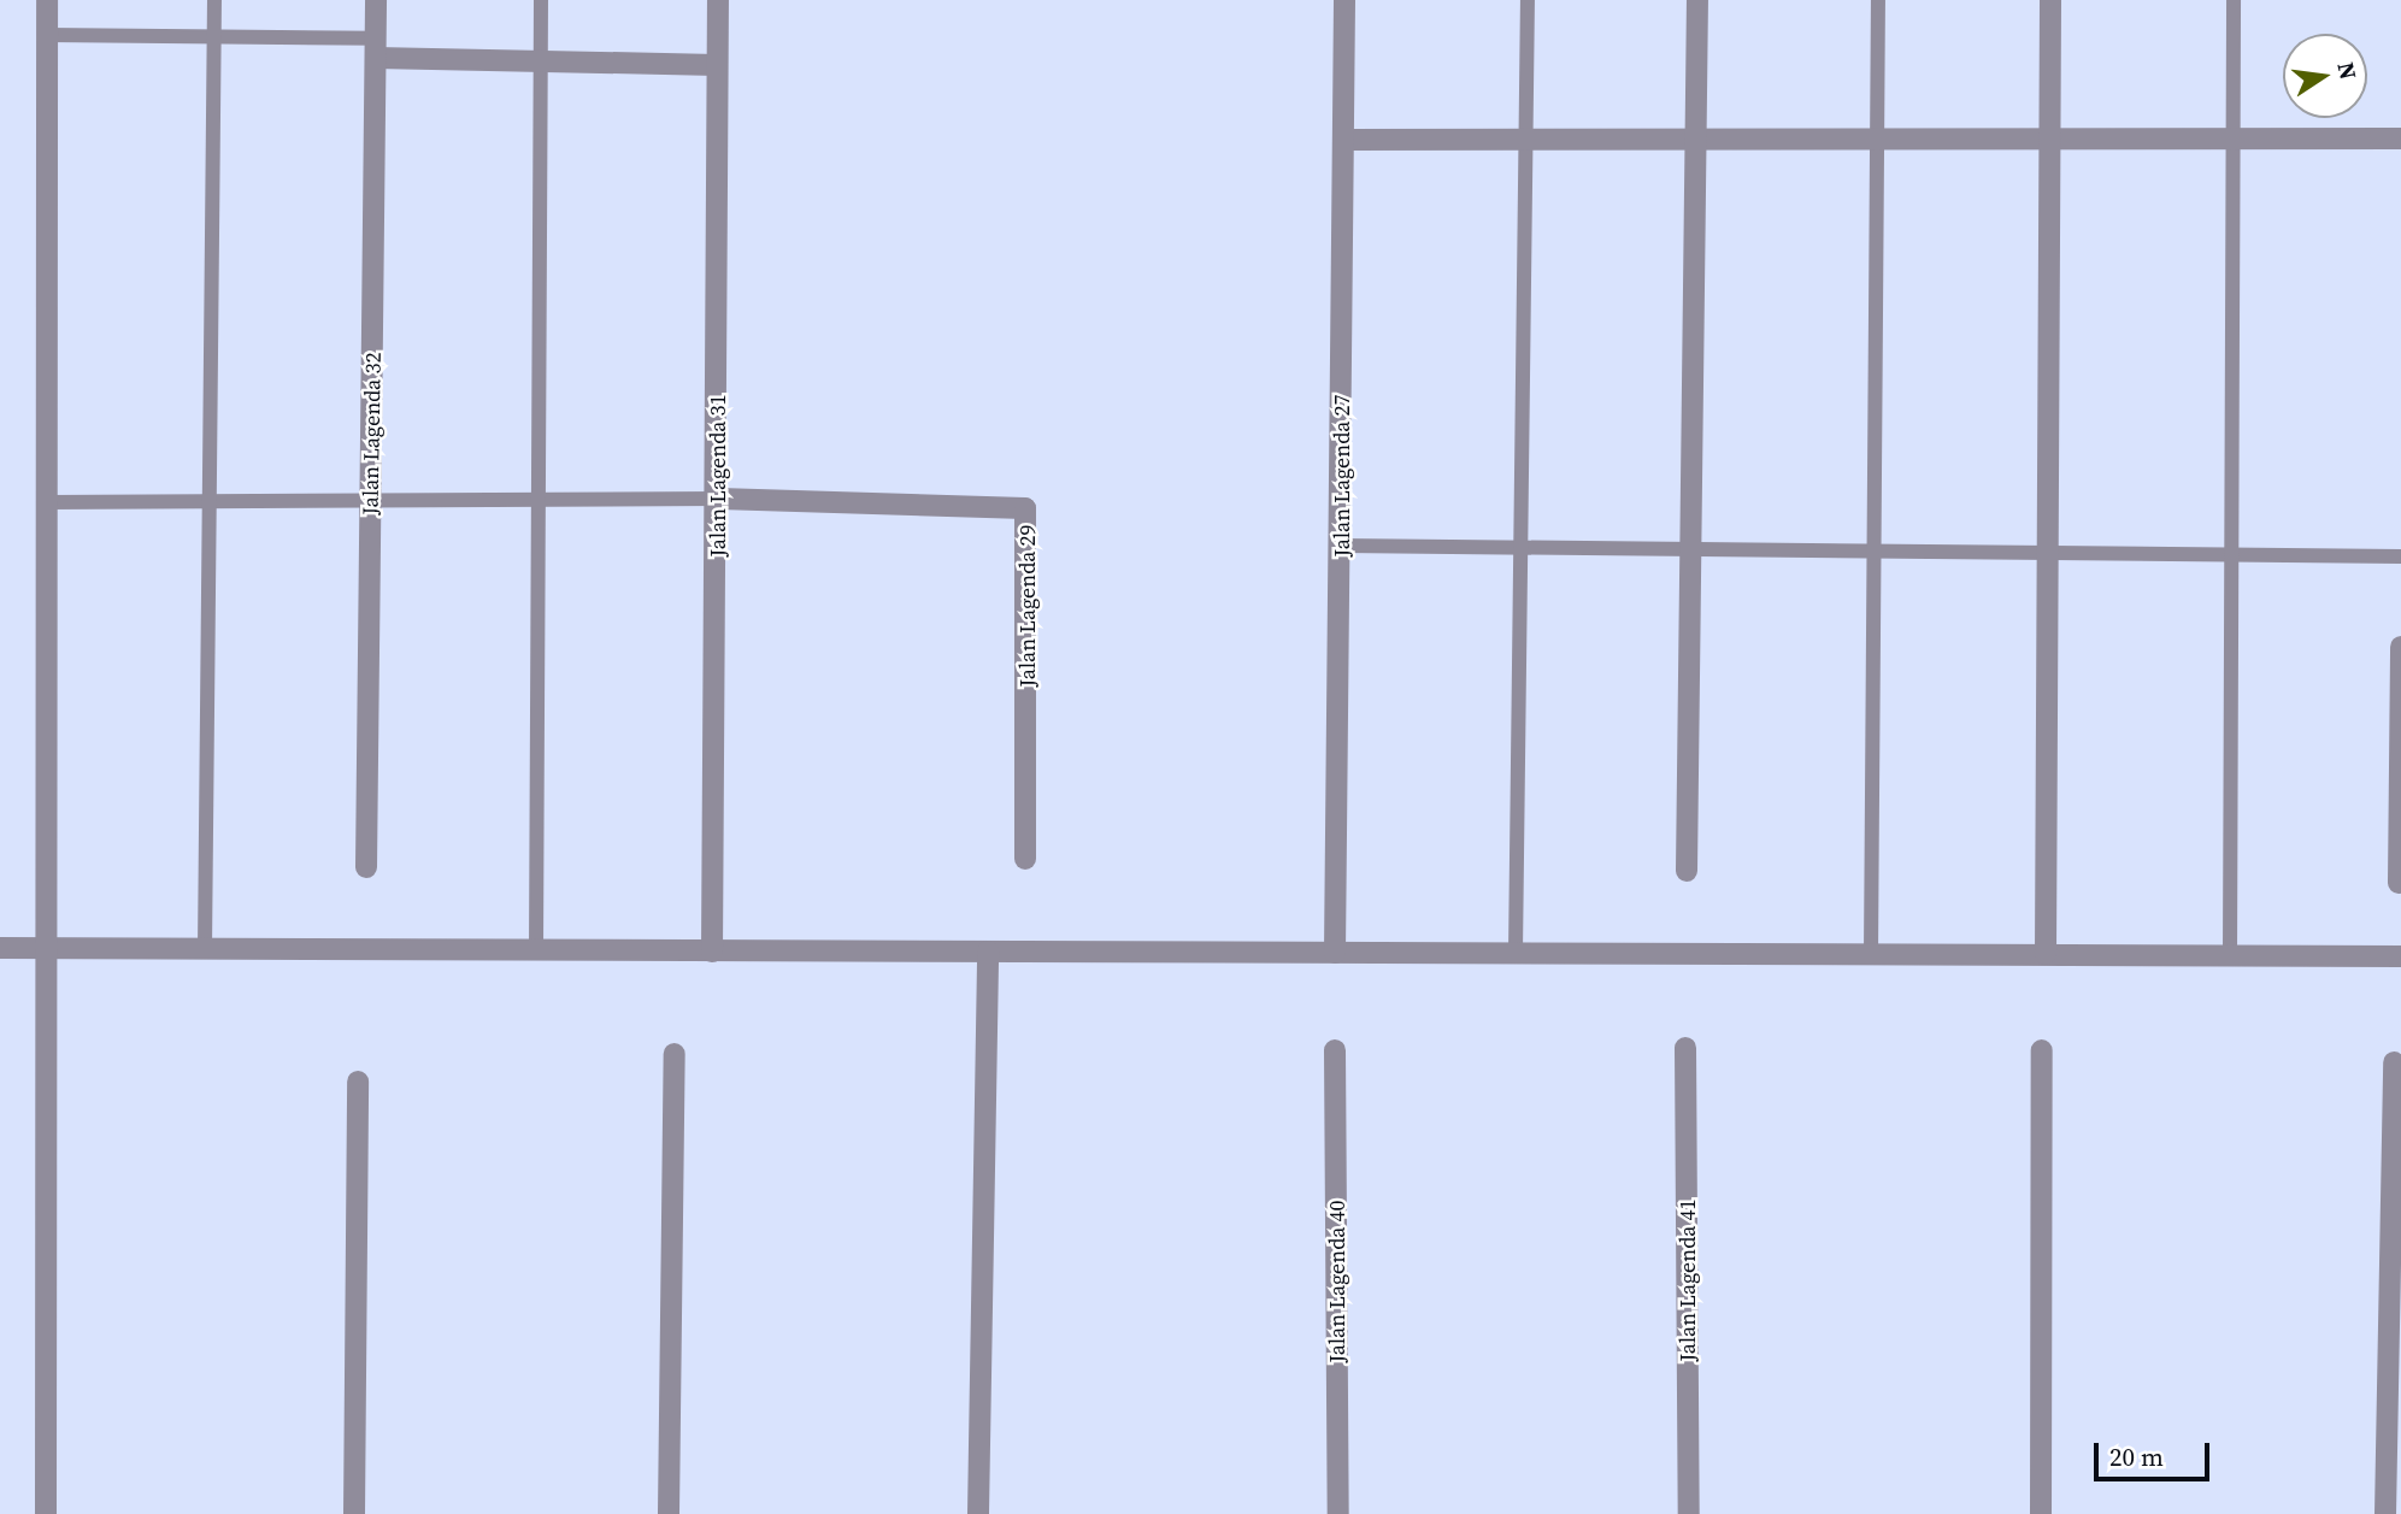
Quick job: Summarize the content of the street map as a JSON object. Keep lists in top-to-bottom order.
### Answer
{
  "streets": {
    "street": [
      "Jalan Lagenda 32",
      "Jalan Lagenda 31",
      "Jalan Lagenda 27",
      "Jalan Lagenda 29",
      "Jalan Lagenda 41",
      "Jalan Lagenda 40"
    ]
  },
  "crossings": [
    ["Jalan Lagenda 31", "Jalan Lagenda 29"]
  ],
  "scale_bar": "20 m",
  "north": "right"
}
